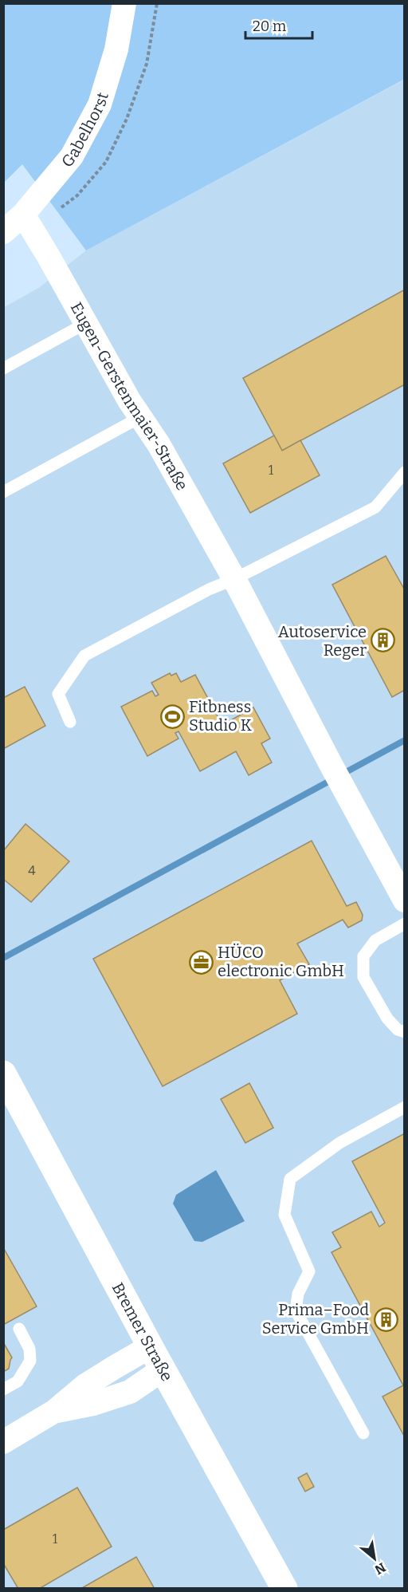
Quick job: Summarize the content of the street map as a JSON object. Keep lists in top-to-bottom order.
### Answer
{
  "streets": {
    "main road": ["Bremer Straße"],
    "street": ["Gabelhorst", "Eugen-Gerstenmaier-Straße"]
  },
  "crossings": [
    ["Gabelhorst", "Eugen-Gerstenmaier-Straße"]
  ],
  "places": {
    "building": ["Autoservice Reger", "Prima–Food Service GmbH"],
    "sports": ["Fitbness Studio K"],
    "office": ["HÜCO electronic GmbH"]
  },
  "house_numbers": ["1", "4", "1"],
  "scale_bar": "20 m",
  "north": "bottom right"
}
